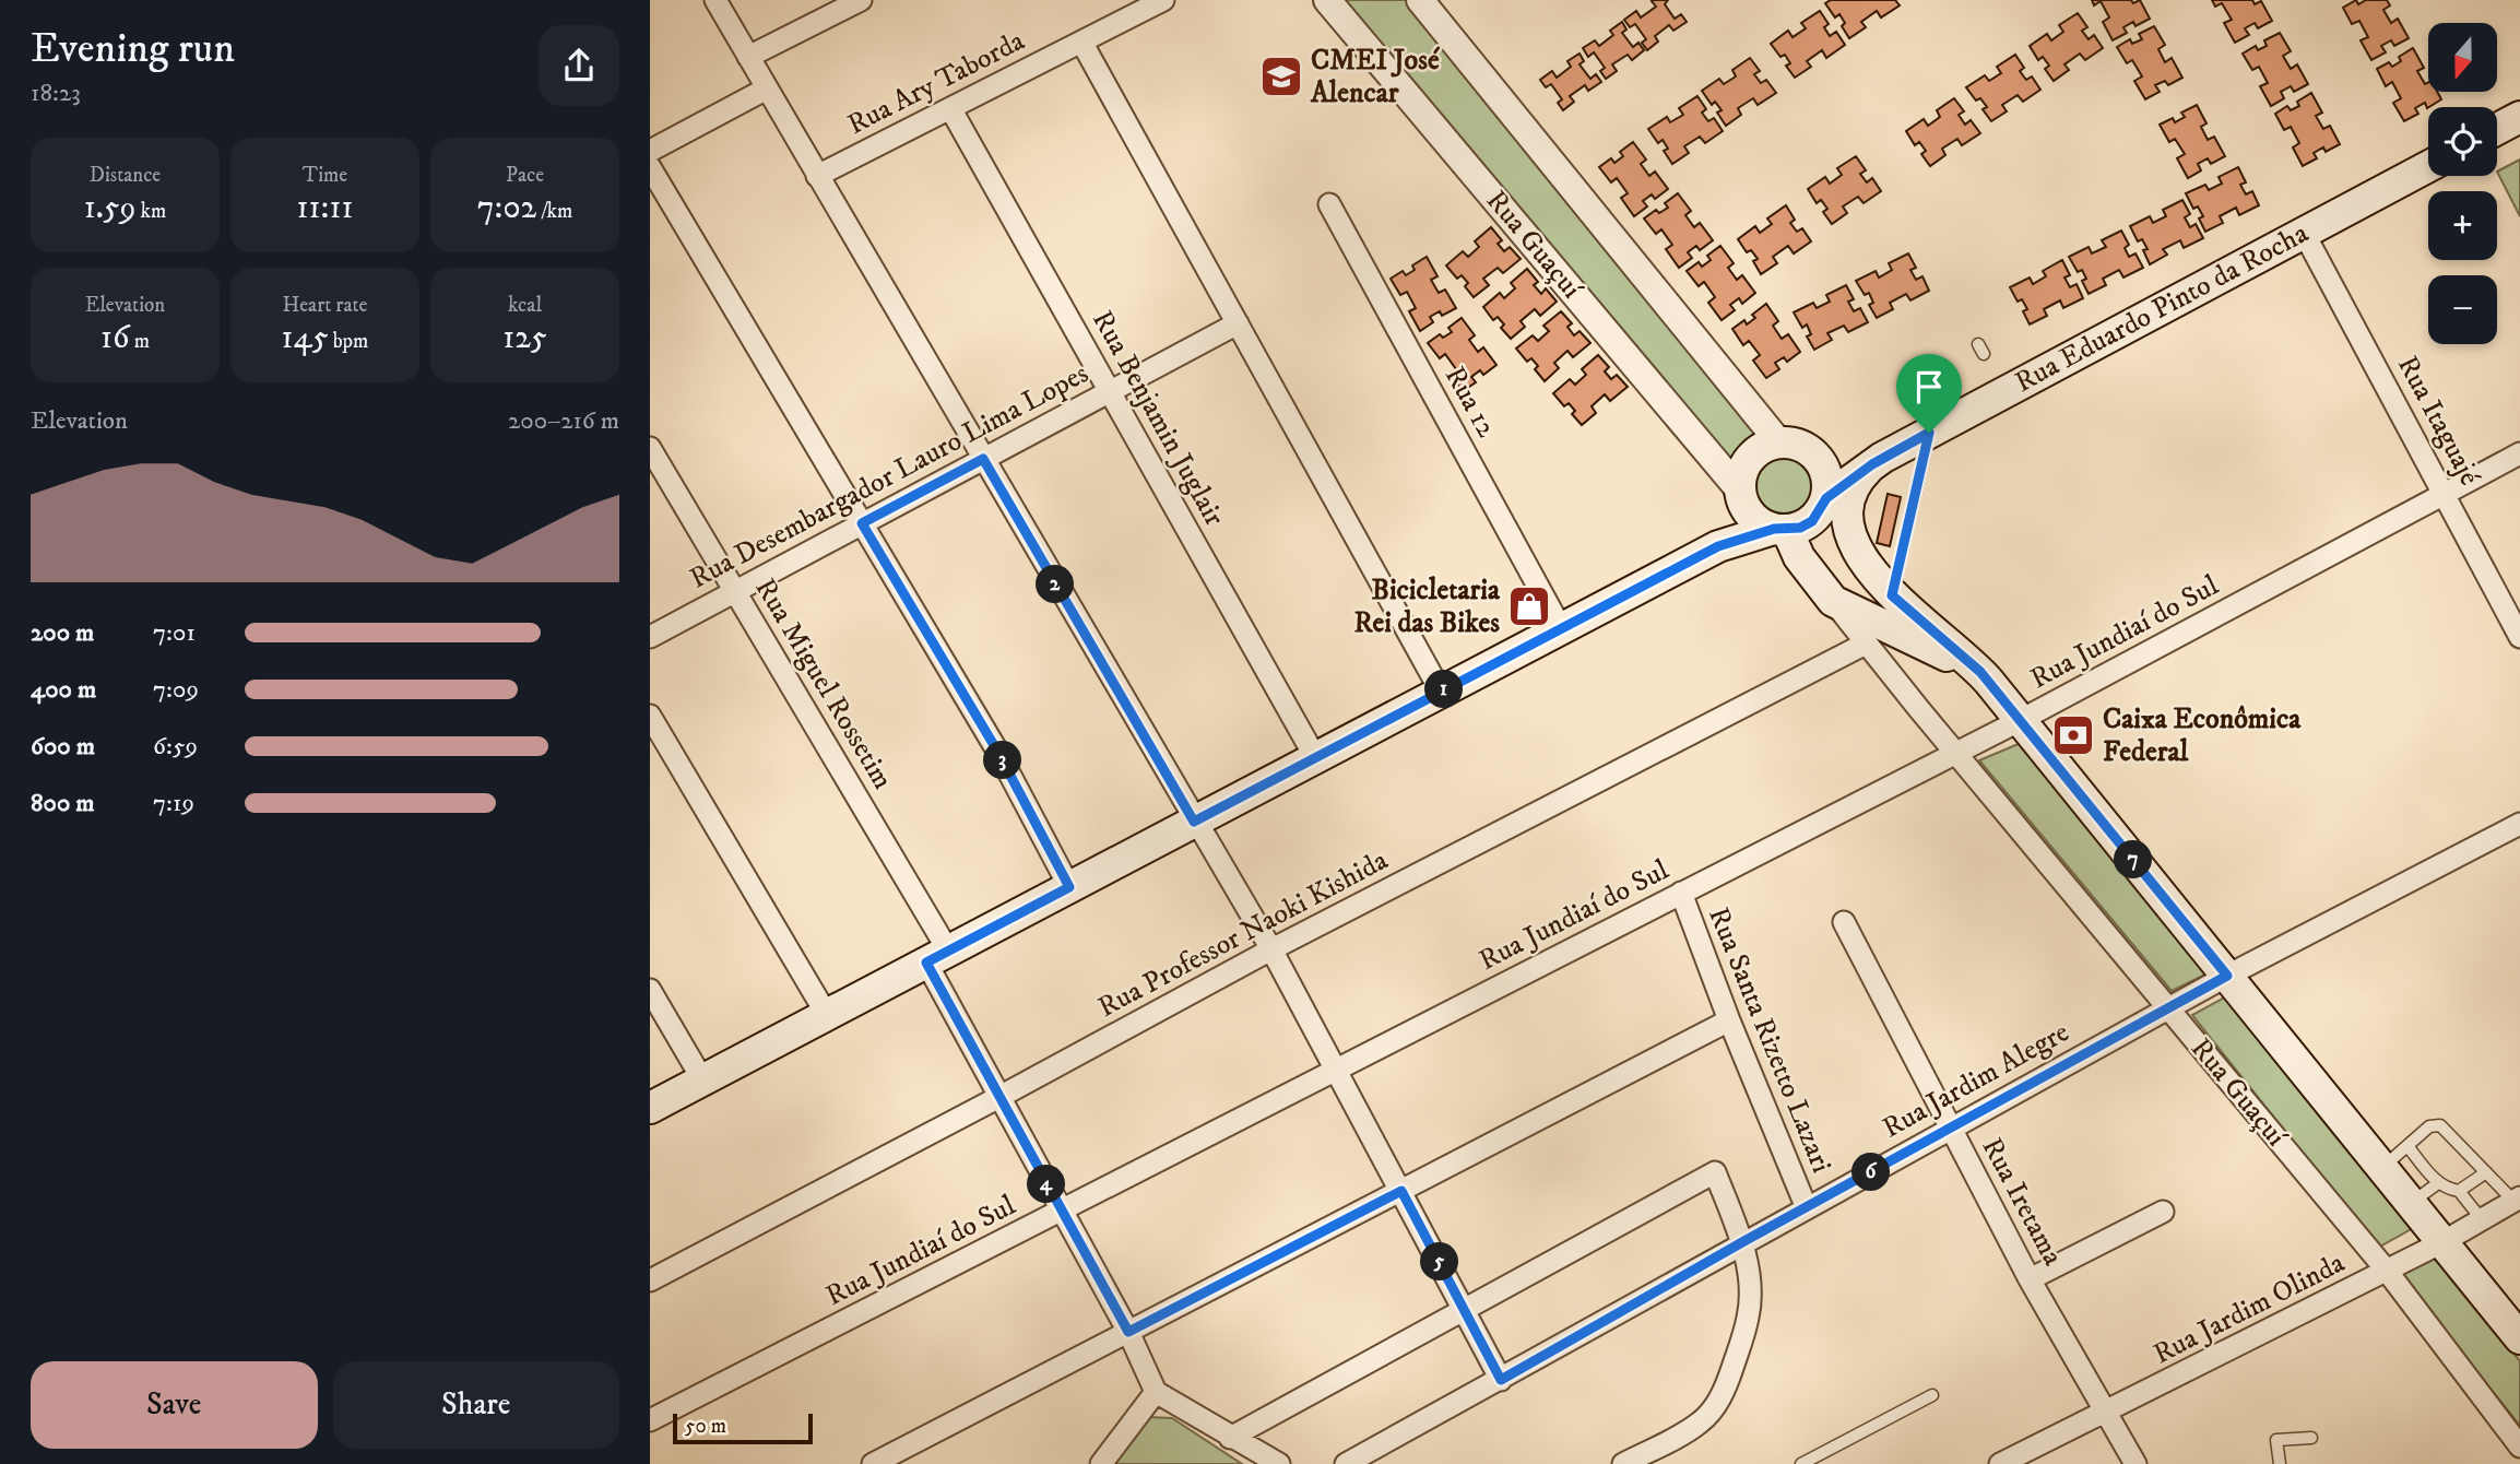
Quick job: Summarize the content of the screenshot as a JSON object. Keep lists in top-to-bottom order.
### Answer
{
  "streets": {
    "main road": ["Rua Guaçuí", "Rua Eduardo Pinto da Rocha"],
    "street": [
      "Rua Ary Taborda",
      "Rua 12",
      "Rua Benjamin Juglair",
      "Rua Itaguajé",
      "Rua Desembargador Lauro Lima Lopes",
      "Rua Jundiaí do Sul",
      "Rua Miguel Rossetim",
      "Rua Professor Naoki Kishida",
      "Rua Santa Rizetto Lazari",
      "Rua Jardim Alegre",
      "Rua Iretama",
      "Rua Jardim Olinda"
    ]
  },
  "crossings": [
    ["Rua Ary Taborda", "Rua Benjamin Juglair"],
    ["Rua Guaçuí", "Rua Eduardo Pinto da Rocha"],
    ["Rua Guaçuí", "Rua Jundiaí do Sul"],
    ["Rua Guaçuí", "Rua Professor Naoki Kishida"],
    ["Rua Guaçuí", "Rua Jardim Alegre"],
    ["Rua Guaçuí", "Rua Jardim Olinda"],
    ["Rua Eduardo Pinto da Rocha", "Rua Itaguajé"],
    ["Rua Benjamin Juglair", "Rua Desembargador Lauro Lima Lopes"],
    ["Rua Itaguajé", "Rua Jundiaí do Sul"],
    ["Rua Desembargador Lauro Lima Lopes", "Rua Miguel Rossetim"],
    ["Rua Jundiaí do Sul", "Rua Miguel Rossetim"],
    ["Rua Jundiaí do Sul", "Rua Santa Rizetto Lazari"],
    ["Rua Miguel Rossetim", "Rua Professor Naoki Kishida"],
    ["Rua Santa Rizetto Lazari", "Rua Jardim Alegre"],
    ["Rua Jardim Alegre", "Rua Iretama"],
    ["Rua Iretama", "Rua Jardim Olinda"]
  ],
  "places": {
    "school or university": ["CMEI José Alencar"],
    "shop": ["Bicicletaria Rei das Bikes"],
    "bank": ["Caixa Econômica Federal"]
  },
  "scale_bar": "50 m",
  "north": "bottom",
  "page": {
    "heading": ["Evening run", "18:23"],
    "map_buttons": ["+", "−"],
    "stats": [
      ["Distance", "1.59 km"],
      ["Time", "11:11"],
      ["Pace", "7:02 /km"],
      ["Elevation", "16 m"],
      ["Heart rate", "145 bpm"],
      ["kcal", "125"]
    ],
    "chart": ["Elevation", "200–216 m"],
    "pins": [
      "2",
      "1",
      "3",
      "7",
      "6",
      "4",
      "5"
    ],
    "list": [
      {
        "name": "200 m",
        "note": "7:01"
      },
      {
        "name": "400 m",
        "note": "7:09"
      },
      {
        "name": "600 m",
        "note": "6:59"
      },
      {
        "name": "800 m",
        "note": "7:19"
      }
    ],
    "buttons": ["Save", "Share"],
    "scale": "50 m"
  }
}
